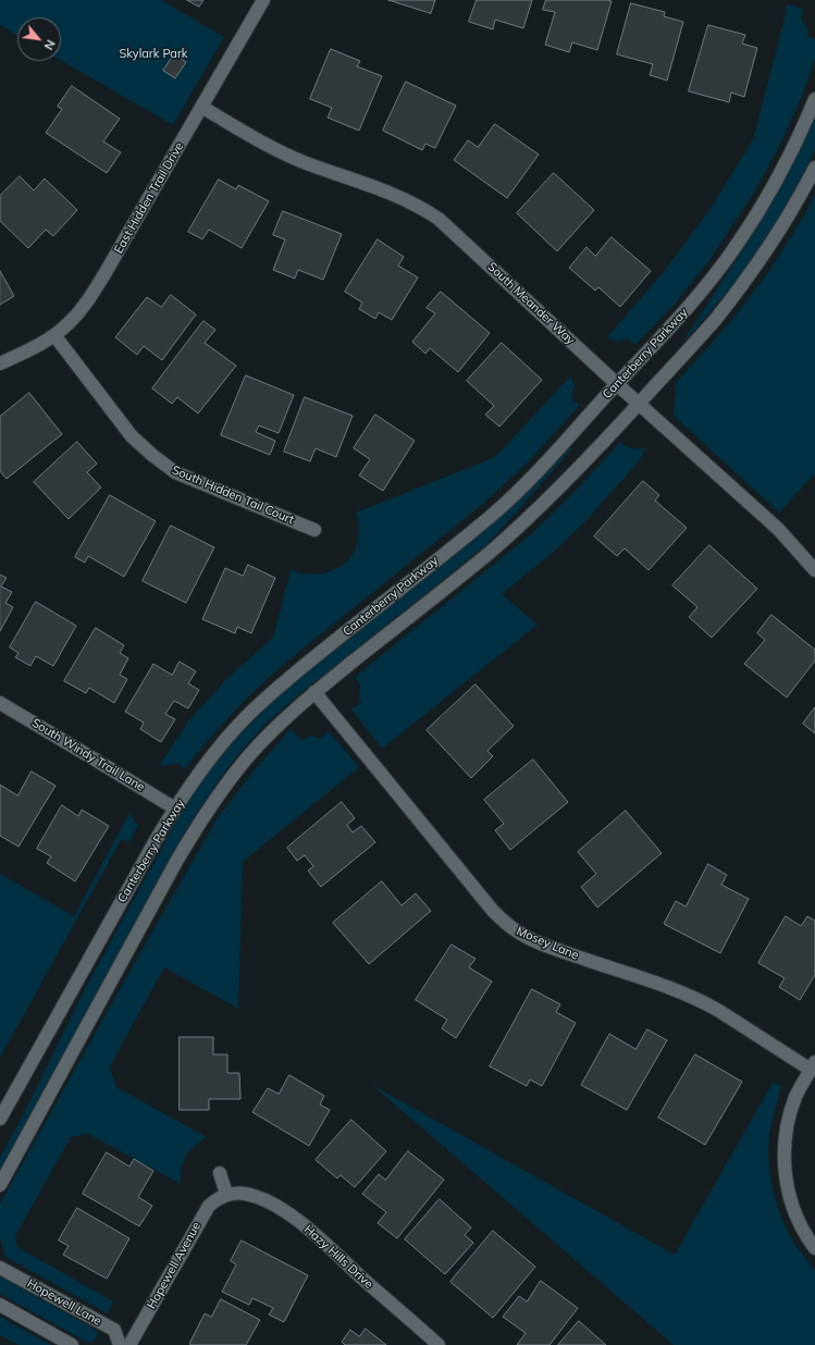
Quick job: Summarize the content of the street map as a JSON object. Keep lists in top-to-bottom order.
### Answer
{
  "streets": {
    "street": [
      "East Hidden Trail Drive",
      "South Meander Way",
      "Canterberry Parkway",
      "South Hidden Tail Court",
      "South Windy Trail Lane",
      "Mosey Lane",
      "Hazy Hills Drive",
      "Hopewell Avenue",
      "Hopewell Lane"
    ]
  },
  "crossings": [
    ["East Hidden Trail Drive", "South Meander Way"],
    ["East Hidden Trail Drive", "South Hidden Tail Court"],
    ["South Meander Way", "Canterberry Parkway"],
    ["Canterberry Parkway", "South Windy Trail Lane"],
    ["Hazy Hills Drive", "Hopewell Avenue"]
  ],
  "parks": ["Skylark Park"],
  "north": "bottom right"
}
